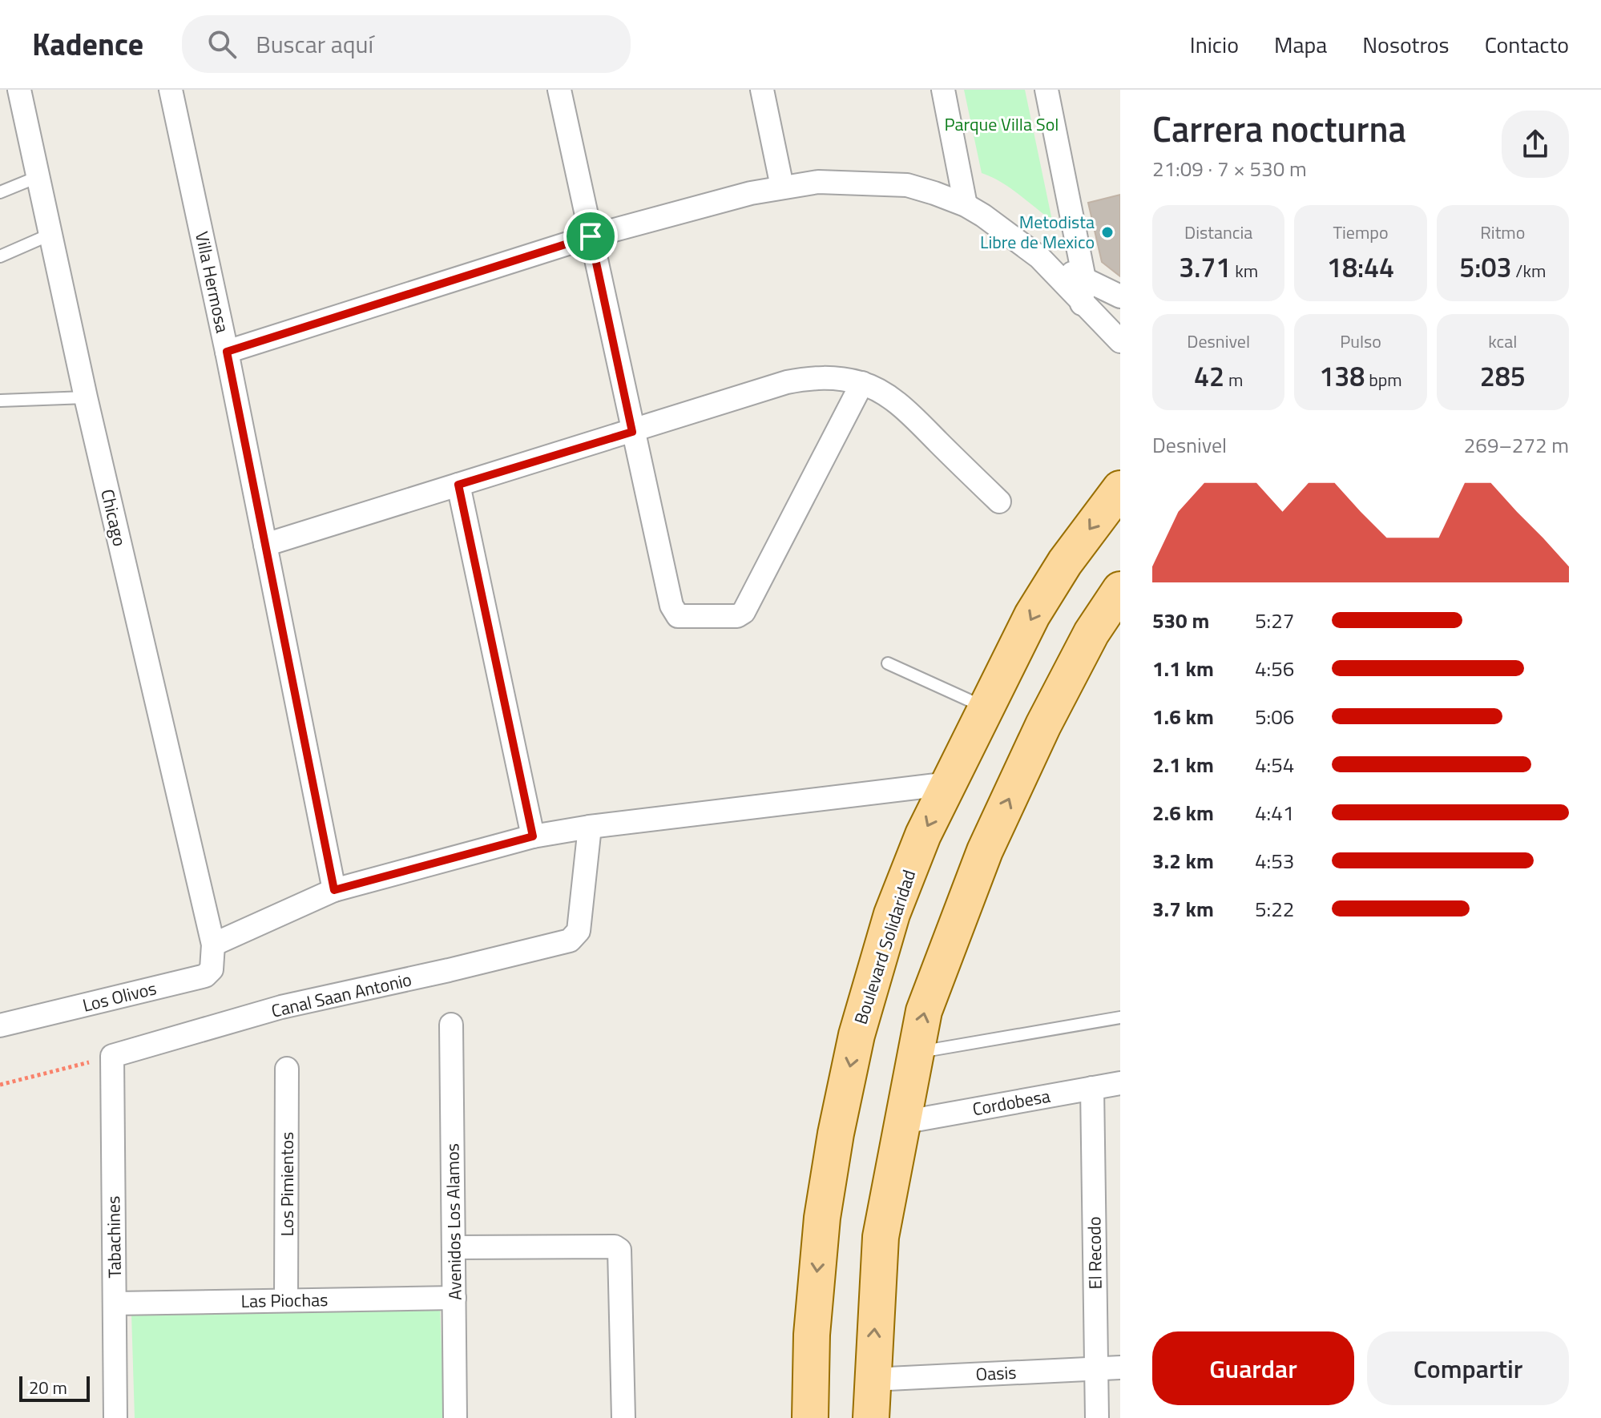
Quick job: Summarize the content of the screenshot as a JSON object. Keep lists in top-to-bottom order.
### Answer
{
  "streets": {
    "main road": ["Boulevard Solidaridad"],
    "street": [
      "Villa Hermosa",
      "Chicago",
      "Canal Saan Antonio",
      "Los Olivos",
      "Cordobesa",
      "Los Pimientos",
      "Avenidos Los Alamos",
      "Tabachines",
      "El Recodo",
      "Las Piochas",
      "Oasis"
    ]
  },
  "crossings": [
    ["Chicago", "Los Olivos"],
    ["Canal Saan Antonio", "Tabachines"],
    ["Cordobesa", "El Recodo"],
    ["Los Pimientos", "Las Piochas"],
    ["Avenidos Los Alamos", "Las Piochas"],
    ["Tabachines", "Las Piochas"],
    ["El Recodo", "Oasis"]
  ],
  "parks": ["Parque Villa Sol"],
  "places": ["Metodista Libre de Mexico"],
  "scale_bar": "20 m",
  "page": {
    "header": "Kadence",
    "search": "Buscar aquí",
    "nav": [
      "Inicio",
      "Mapa",
      "Nosotros",
      "Contacto"
    ],
    "heading": ["Carrera nocturna", "21:09 · 7 × 530 m"],
    "stats": [
      ["Distancia", "3.71 km"],
      ["Tiempo", "18:44"],
      ["Ritmo", "5:03 /km"],
      ["Desnivel", "42 m"],
      ["Pulso", "138 bpm"],
      ["kcal", "285"]
    ],
    "chart": ["Desnivel", "269–272 m"],
    "list": [
      {
        "name": "530 m",
        "note": "5:27"
      },
      {
        "name": "1.1 km",
        "note": "4:56"
      },
      {
        "name": "1.6 km",
        "note": "5:06"
      },
      {
        "name": "2.1 km",
        "note": "4:54"
      },
      {
        "name": "2.6 km",
        "note": "4:41"
      },
      {
        "name": "3.2 km",
        "note": "4:53"
      },
      {
        "name": "3.7 km",
        "note": "5:22"
      }
    ],
    "buttons": ["Guardar", "Compartir"],
    "scale": "20 m"
  }
}
